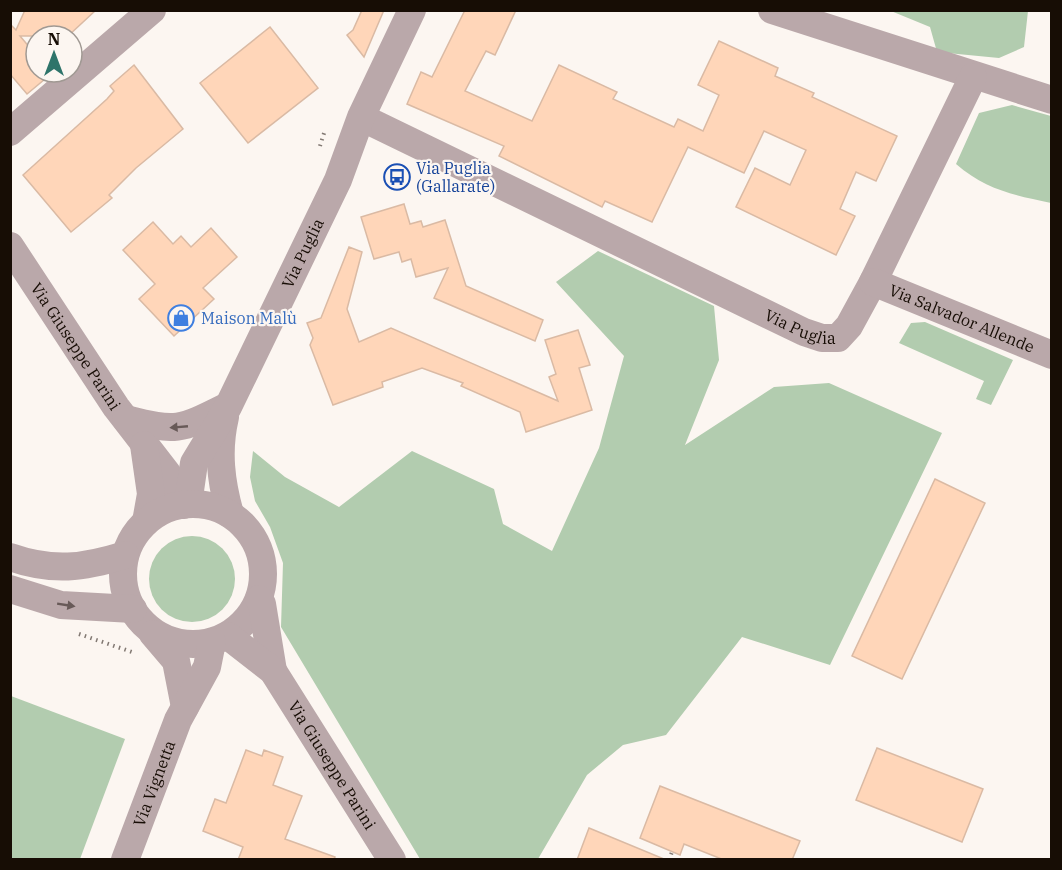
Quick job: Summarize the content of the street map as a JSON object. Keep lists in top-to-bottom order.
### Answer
{
  "streets": {
    "street": [
      "Via Puglia",
      "Via Salvador Allende",
      "Via Giuseppe Parini",
      "Via Vignetta"
    ]
  },
  "crossings": [
    ["Via Puglia", "Via Salvador Allende"],
    ["Via Puglia", "Via Giuseppe Parini"],
    ["Via Puglia", "Via Vignetta"],
    ["Via Giuseppe Parini", "Via Vignetta"]
  ],
  "places": {
    "bus stop": ["Via Puglia (Gallarate)"],
    "shop": ["Maison Malù"]
  },
  "north": "top"
}
